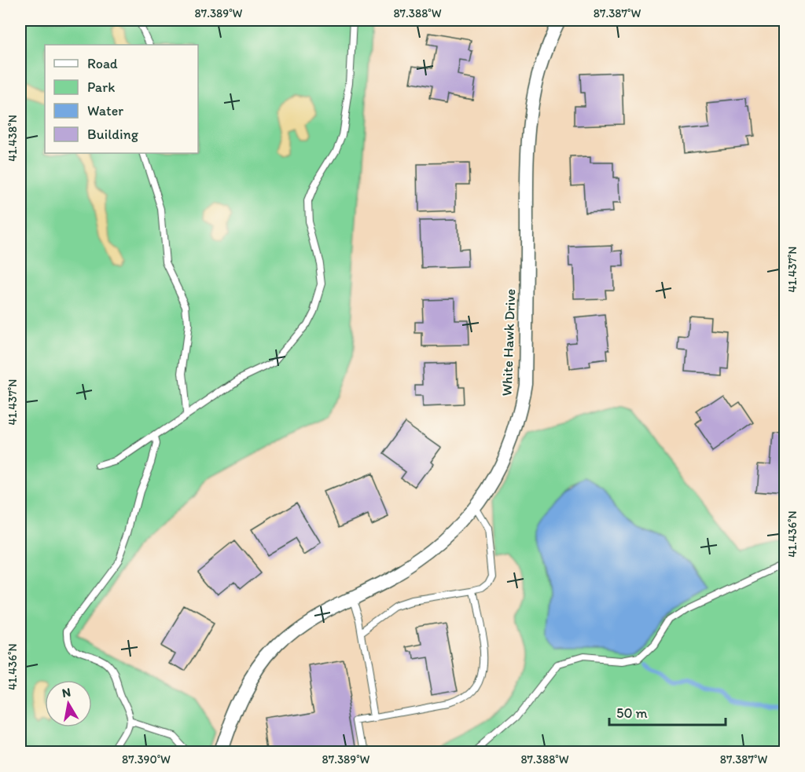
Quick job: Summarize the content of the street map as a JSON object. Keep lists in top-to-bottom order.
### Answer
{
  "streets": {
    "street": ["White Hawk Drive"]
  },
  "legend": [
    "Road",
    "Park",
    "Water",
    "Building"
  ],
  "scale_bar": "50 m",
  "north": "top",
  "coordinates": [
    "87.389°W",
    "87.388°W",
    "87.387°W",
    "41.438°N",
    "41.437°N",
    "41.436°N",
    "87.390°W"
  ]
}
